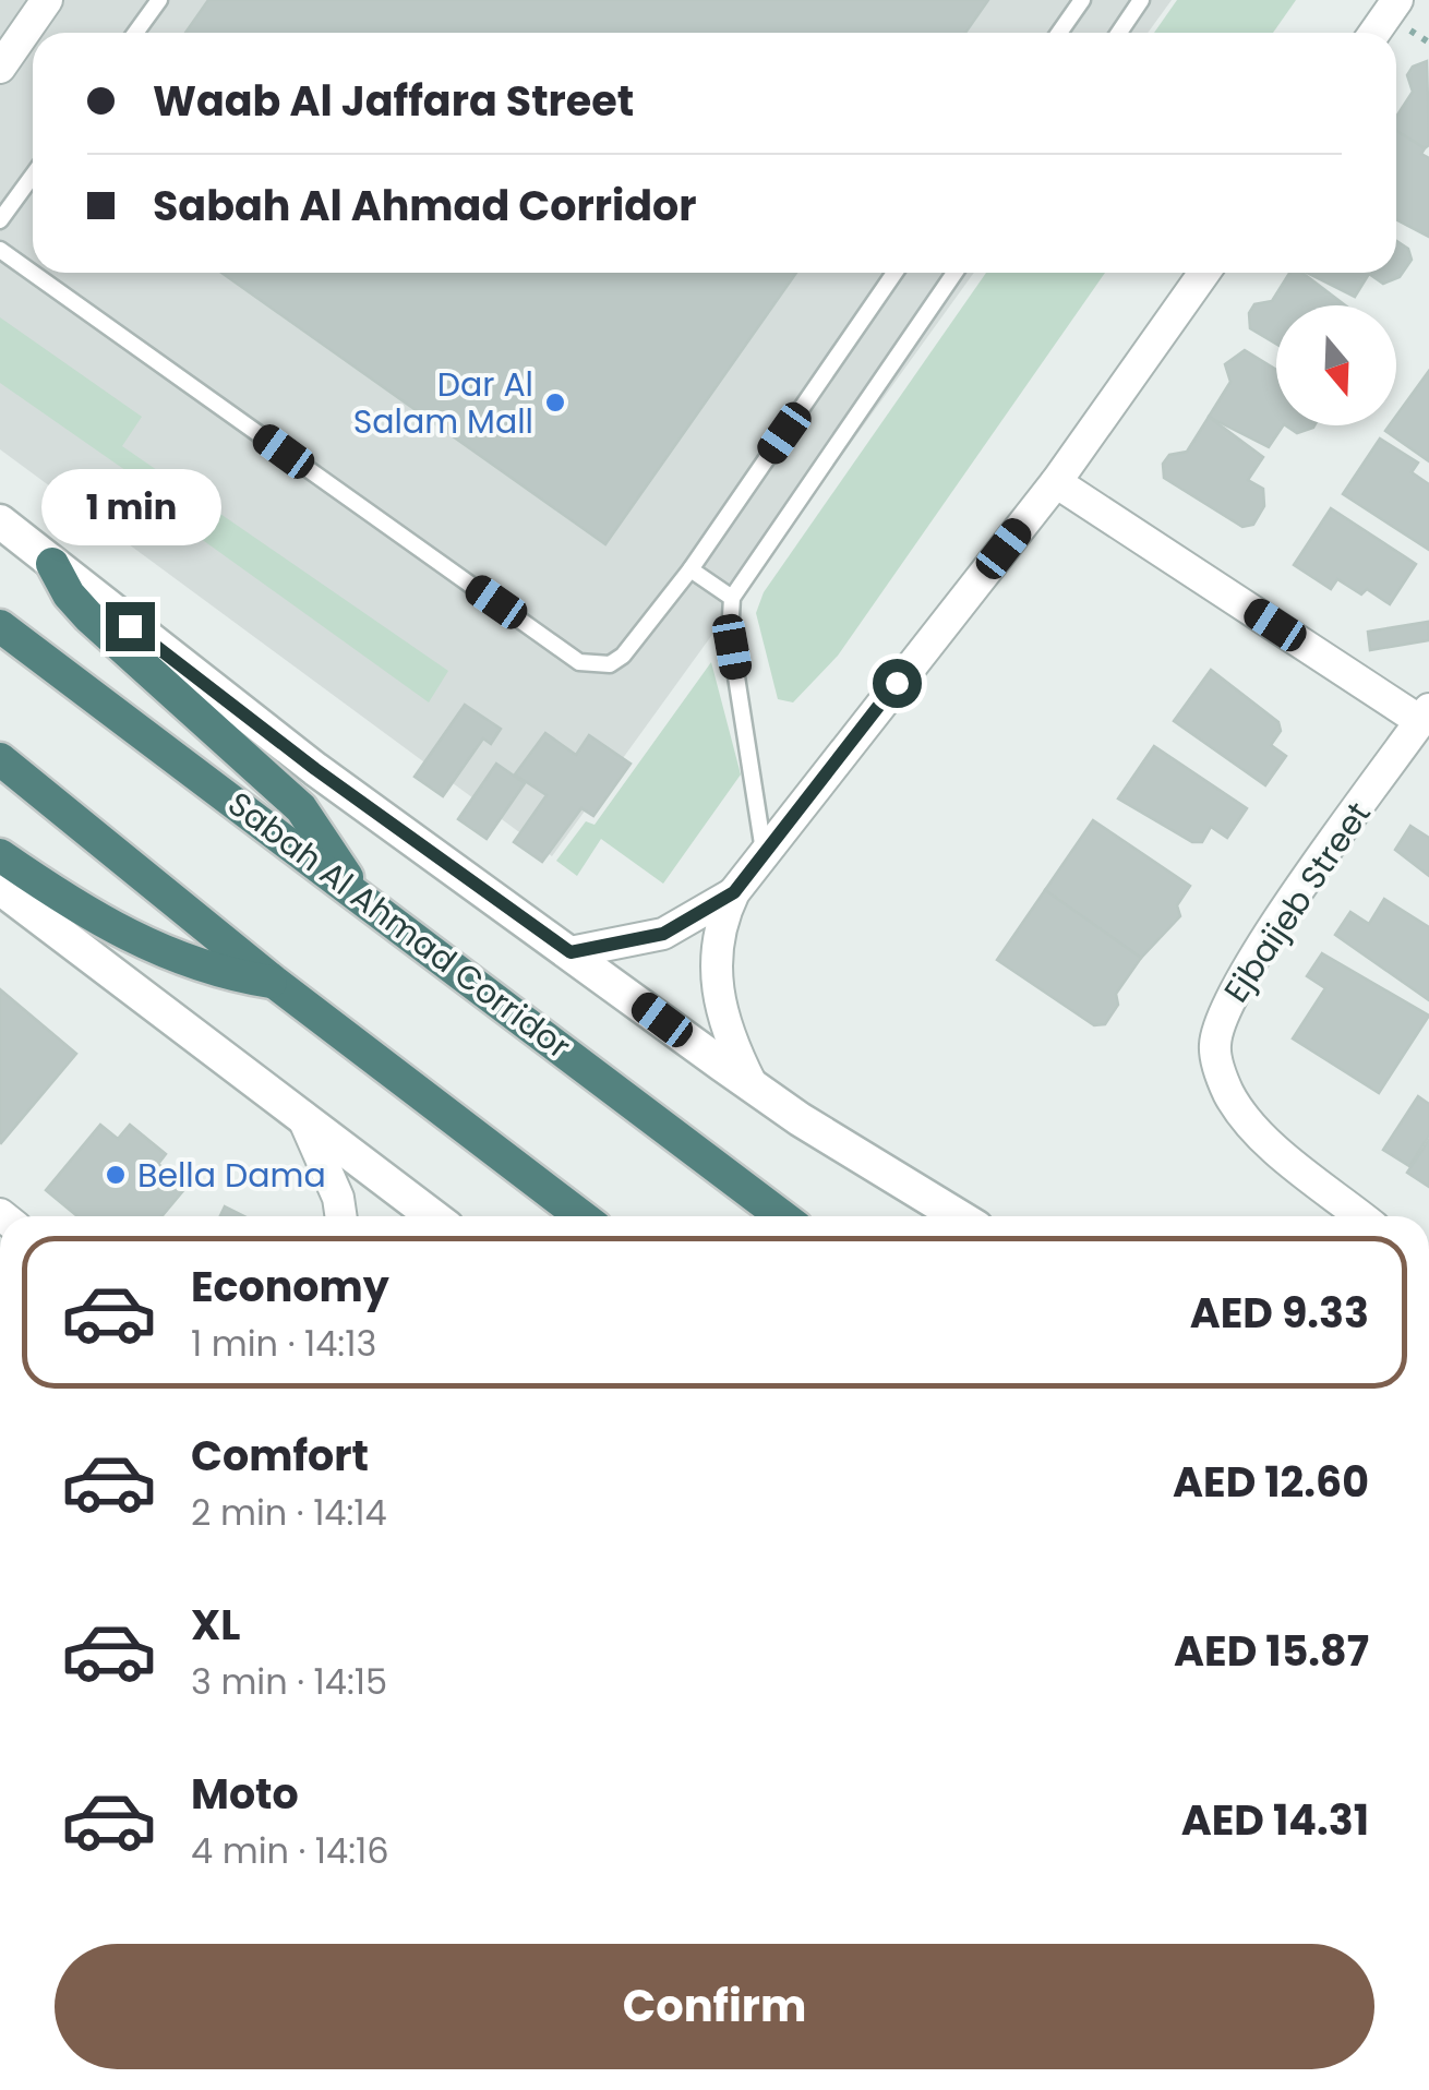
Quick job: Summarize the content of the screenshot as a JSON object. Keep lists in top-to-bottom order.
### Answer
{
  "streets": {
    "highway": ["Sabah Al Ahmad Corridor"],
    "street": ["Ejbaijeb Street"]
  },
  "places": ["Dar Al Salam Mall", "Bella Dama"],
  "north": "bottom",
  "page": {
    "banner": ["Waab Al Jaffara Street", "Sabah Al Ahmad Corridor"],
    "bubble": "1 min",
    "list": [
      {
        "name": "Economy",
        "note": "1 min · 14:13",
        "value": "AED 9.33"
      },
      {
        "name": "Comfort",
        "note": "2 min · 14:14",
        "value": "AED 12.60"
      },
      {
        "name": "XL",
        "note": "3 min · 14:15",
        "value": "AED 15.87"
      },
      {
        "name": "Moto",
        "note": "4 min · 14:16",
        "value": "AED 14.31"
      }
    ],
    "buttons": "Confirm"
  }
}
